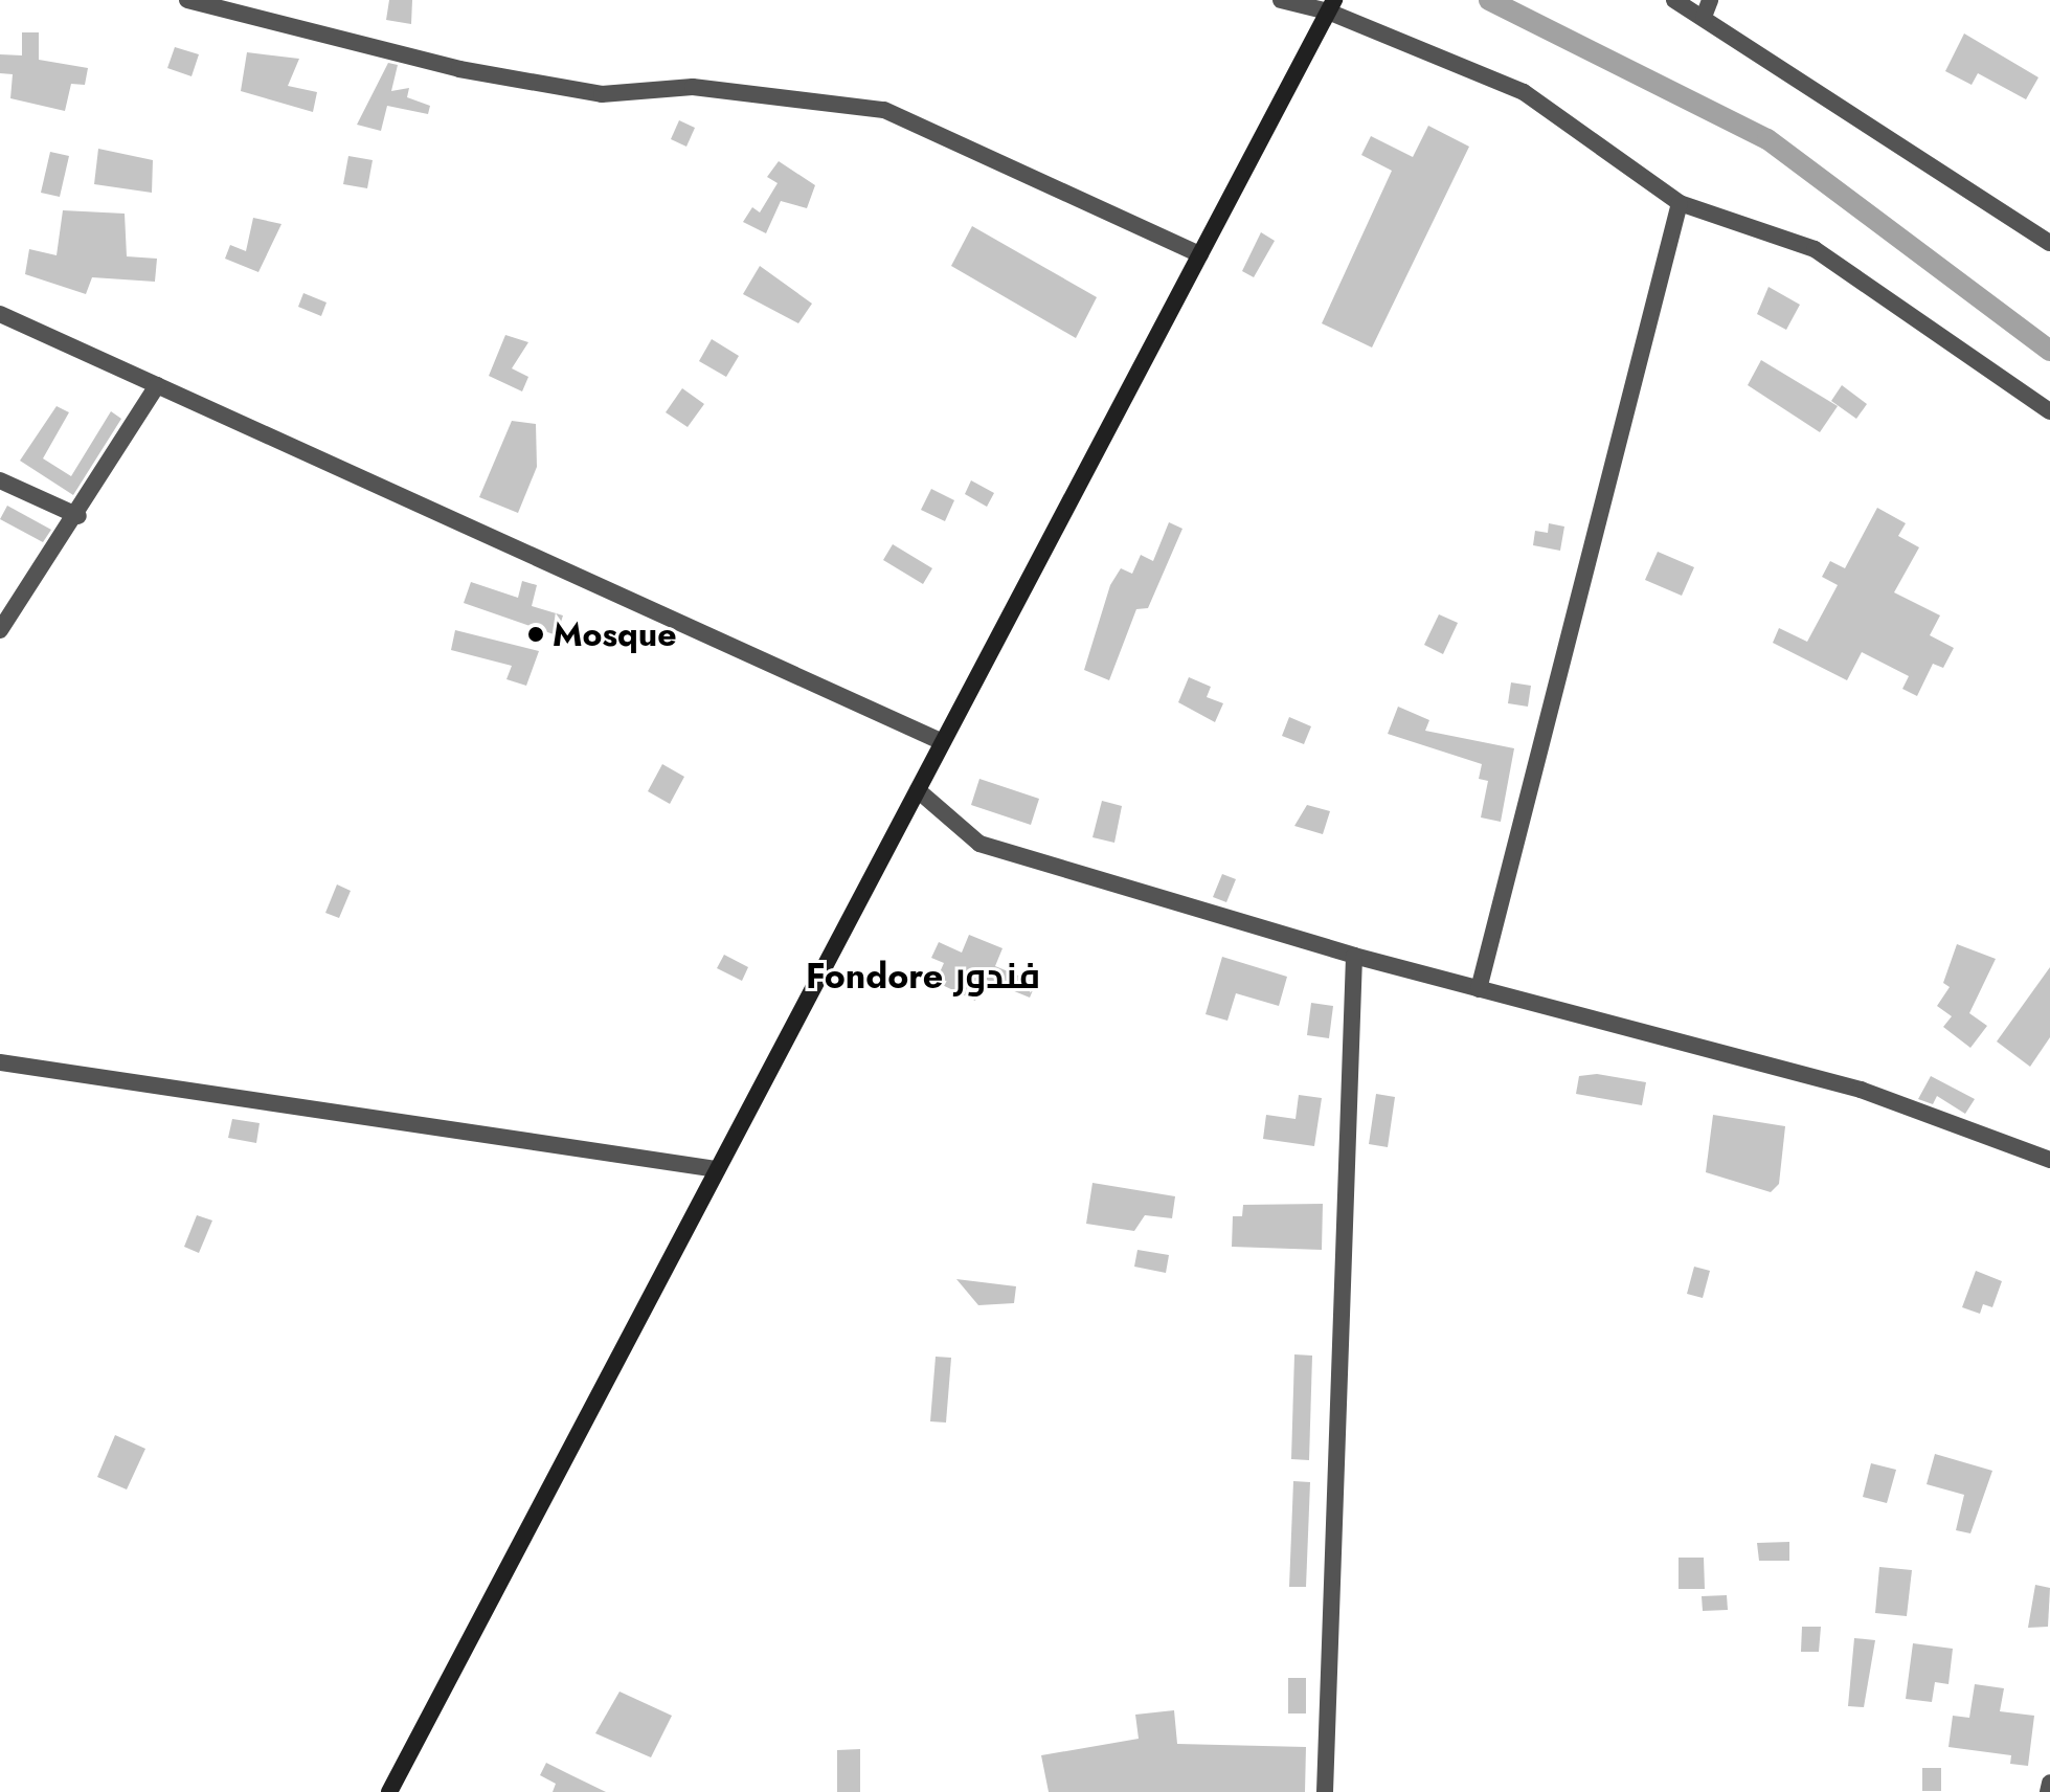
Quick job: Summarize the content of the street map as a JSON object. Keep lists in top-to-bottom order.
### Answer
{
  "districts": ["Fondore فندور"],
  "places": ["Mosque"]
}
